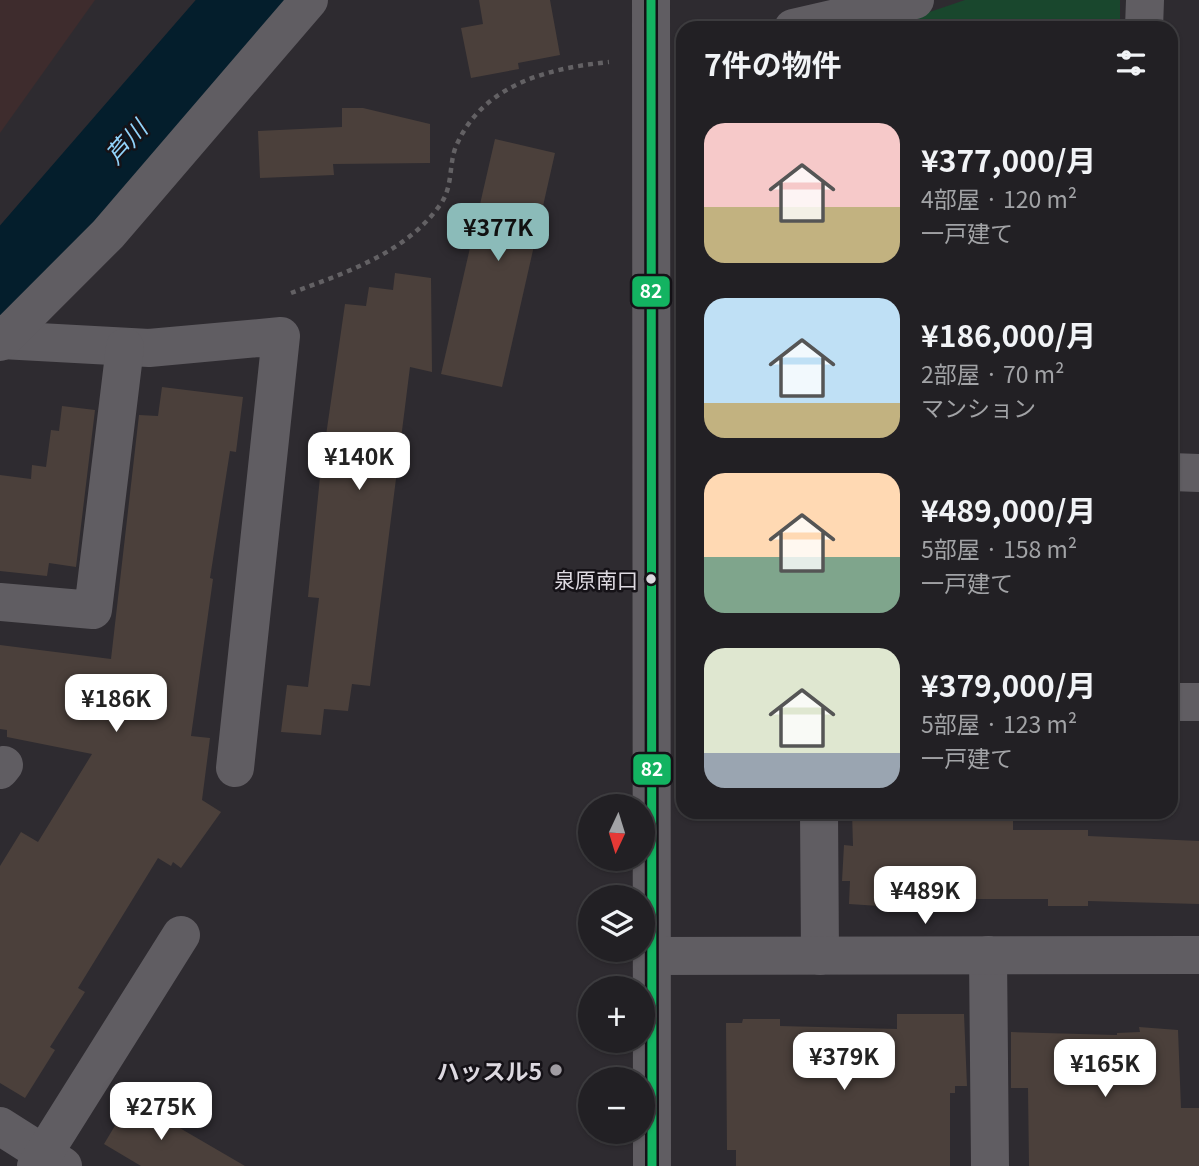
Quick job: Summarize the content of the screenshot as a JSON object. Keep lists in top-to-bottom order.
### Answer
{
  "water": ["芦川"],
  "places": ["泉原南口", "ハッスル5"],
  "lines": ["transit line 82"],
  "north": "bottom",
  "page": {
    "heading": "7件の物件",
    "list": [
      {
        "name": "¥377,000/月",
        "note": "4部屋 · 120 m² · 一戸建て"
      },
      {
        "name": "¥186,000/月",
        "note": "2部屋 · 70 m² · マンション"
      },
      {
        "name": "¥489,000/月",
        "note": "5部屋 · 158 m² · 一戸建て"
      },
      {
        "name": "¥379,000/月",
        "note": "5部屋 · 123 m² · 一戸建て"
      }
    ],
    "price": [
      "¥377K",
      "¥140K",
      "¥186K",
      "¥489K",
      "¥379K",
      "¥165K",
      "¥275K"
    ],
    "map_buttons": ["+", "−"]
  }
}
